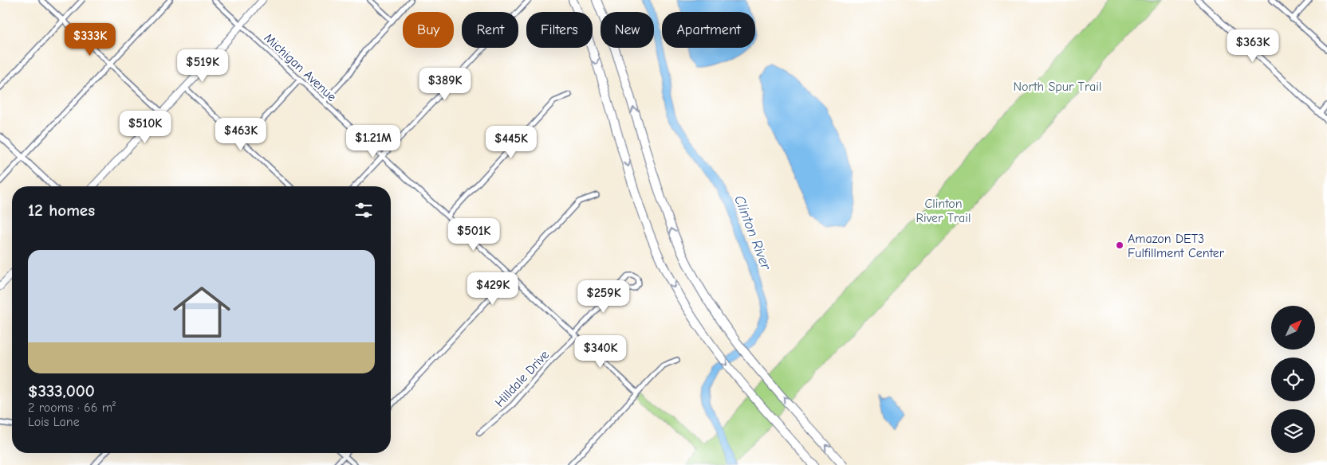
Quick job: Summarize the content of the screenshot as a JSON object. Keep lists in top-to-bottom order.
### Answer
{
  "streets": {
    "street": ["Michigan Avenue", "Hilldale Drive"]
  },
  "crossings": [
    ["Michigan Avenue", "Hilldale Drive"]
  ],
  "water": ["Clinton River"],
  "parks": ["North Spur Trail", "Clinton River Trail"],
  "places": ["Amazon DET3 Fulfillment Center"],
  "north": "top right",
  "page": {
    "chip": [
      "Buy",
      "Rent",
      "Filters",
      "New",
      "Apartment"
    ],
    "price": [
      "$333K",
      "$363K",
      "$519K",
      "$389K",
      "$510K",
      "$463K",
      "$1.21M",
      "$445K",
      "$501K",
      "$429K",
      "$259K",
      "$340K"
    ],
    "heading": "12 homes",
    "list": [
      {
        "name": "$333,000",
        "note": "2 rooms · 66 m² · Lois Lane"
      }
    ]
  }
}
